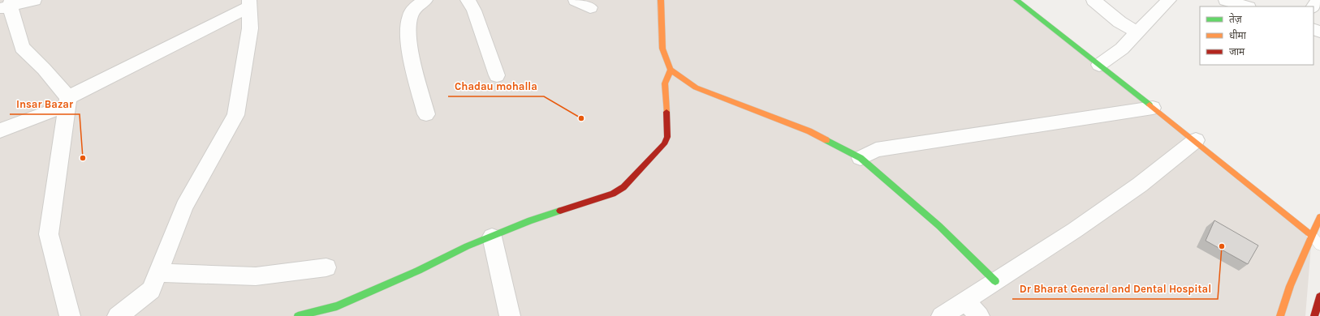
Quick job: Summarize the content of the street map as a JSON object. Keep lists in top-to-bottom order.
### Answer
{
  "places": ["Chadau mohalla", "Insar Bazar", "Dr Bharat General and Dental Hospital"],
  "legend": ["तेज़", "धीमा", "जाम"]
}
